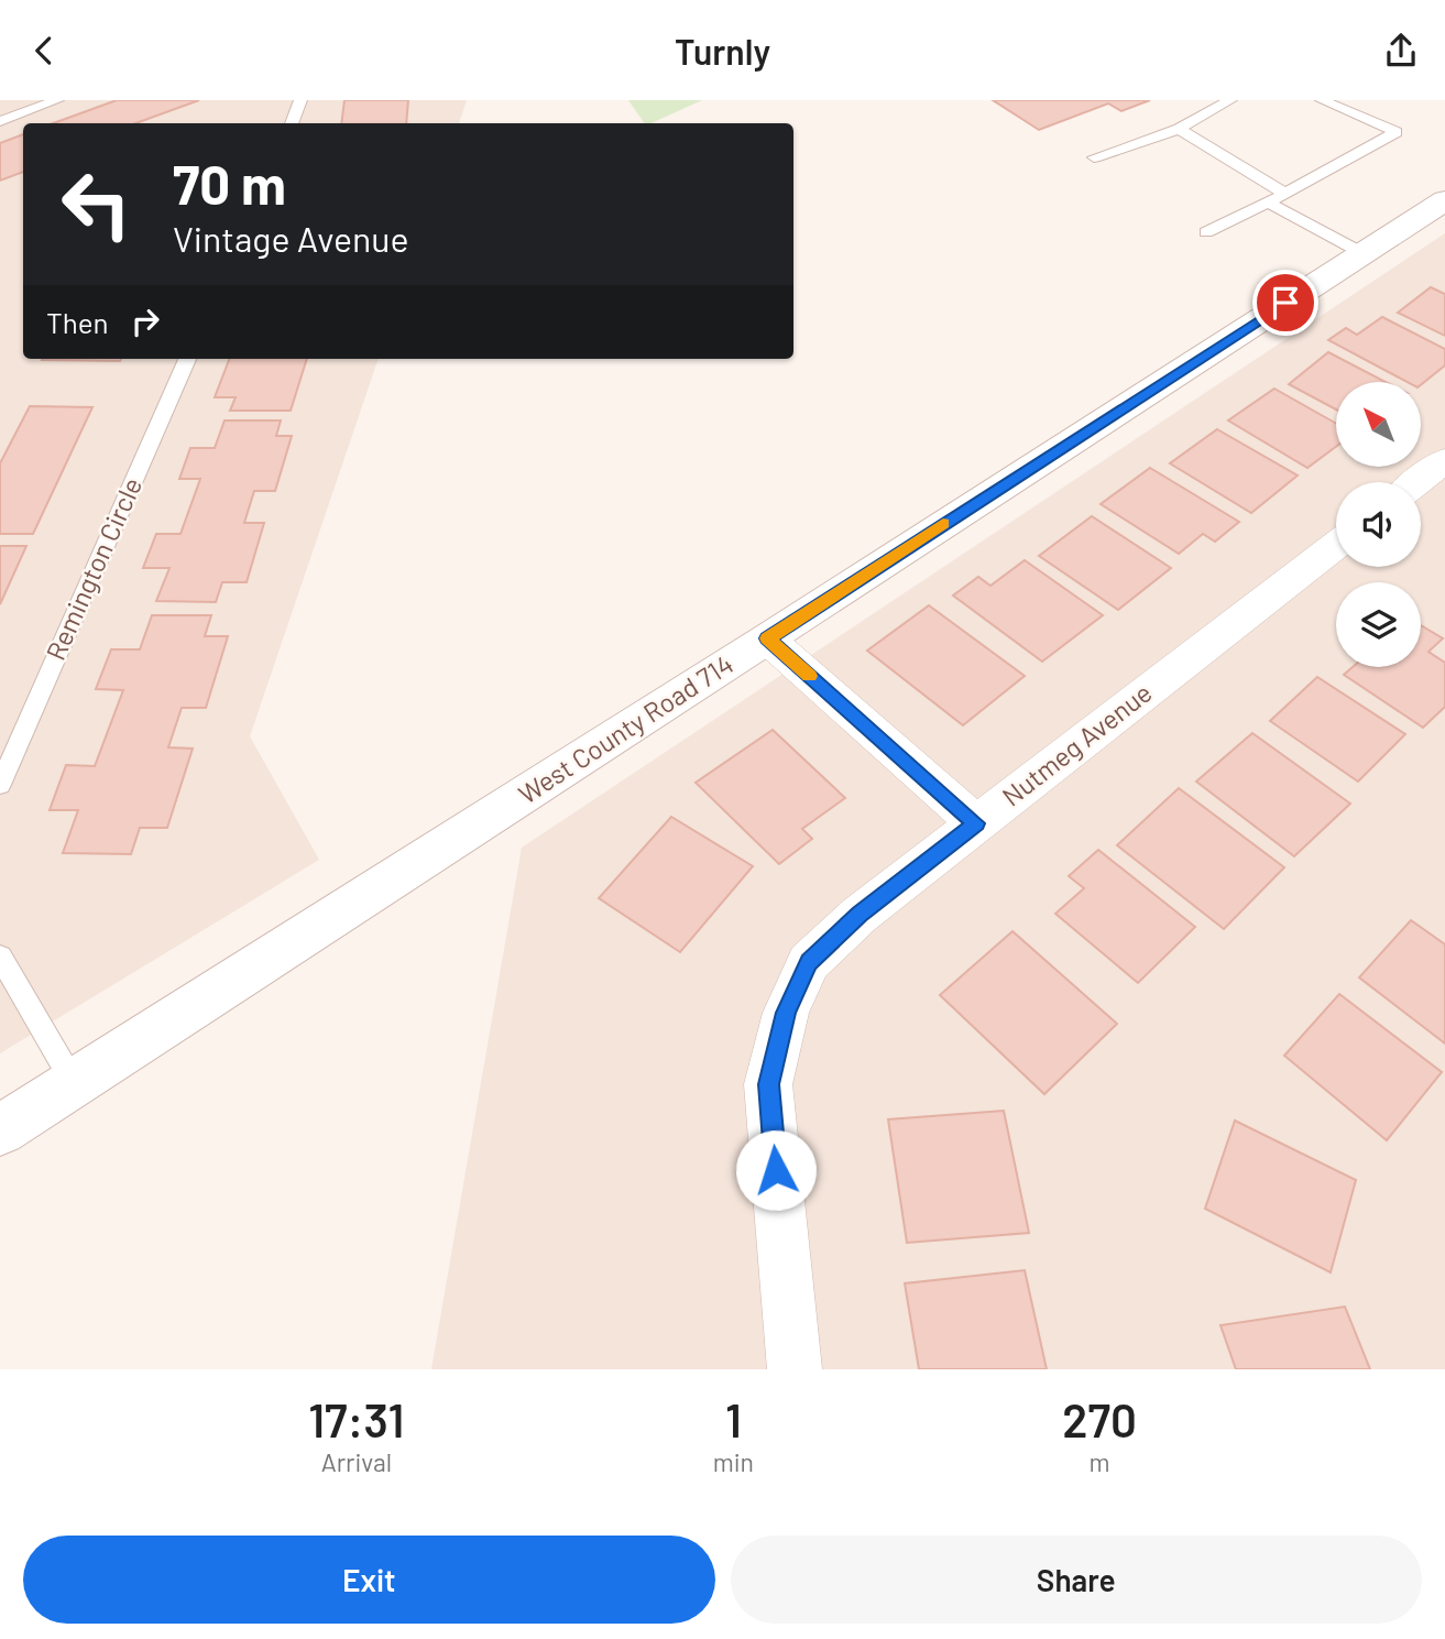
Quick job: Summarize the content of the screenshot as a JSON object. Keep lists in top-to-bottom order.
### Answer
{
  "streets": {
    "street": ["West County Road 714", "Nutmeg Avenue"],
    "lane": ["Remington Circle"]
  },
  "north": "top left",
  "page": {
    "header": "Turnly",
    "turn": ["70 m", "Vintage Avenue"],
    "then": "Then",
    "eta": [
      "17:31",
      "Arrival",
      "1",
      "min",
      "270",
      "m"
    ],
    "buttons": ["Exit", "Share"]
  }
}
